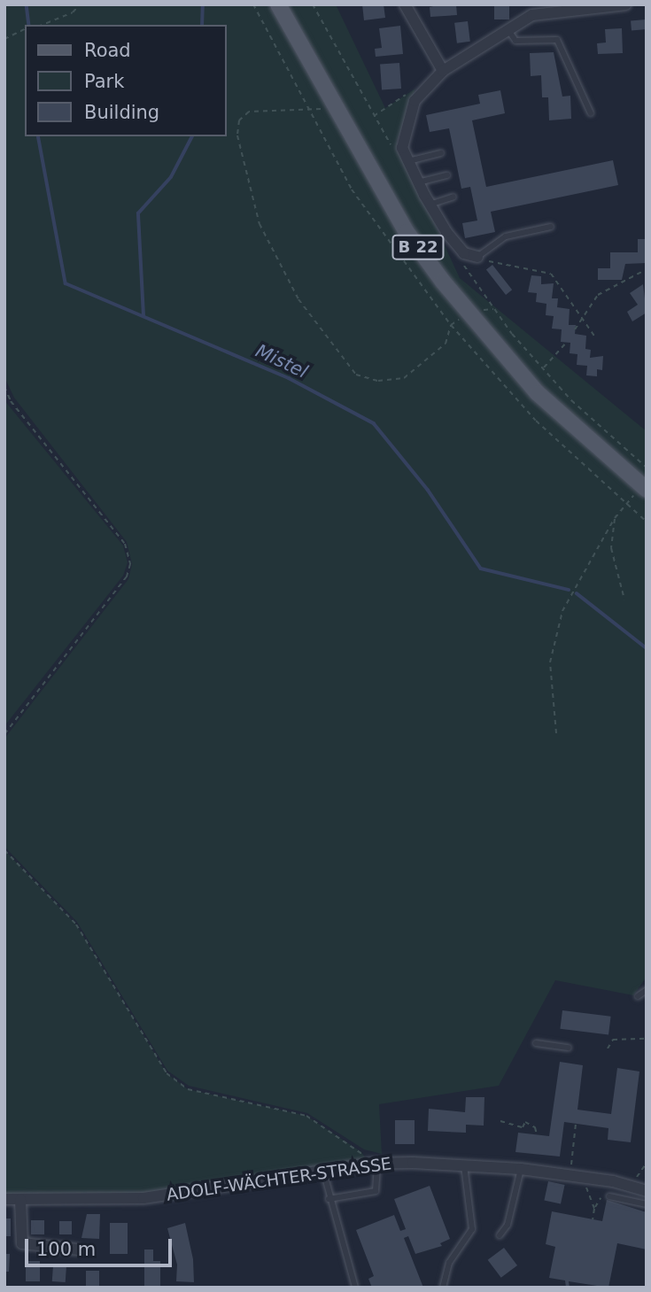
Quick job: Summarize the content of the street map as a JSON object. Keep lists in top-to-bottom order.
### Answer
{
  "streets": {
    "main road": ["B 22"],
    "street": ["ADOLF-WÄCHTER-STRASSE"]
  },
  "water": ["Mistel"],
  "legend": ["Road", "Park", "Building"],
  "scale_bar": "100 m"
}
